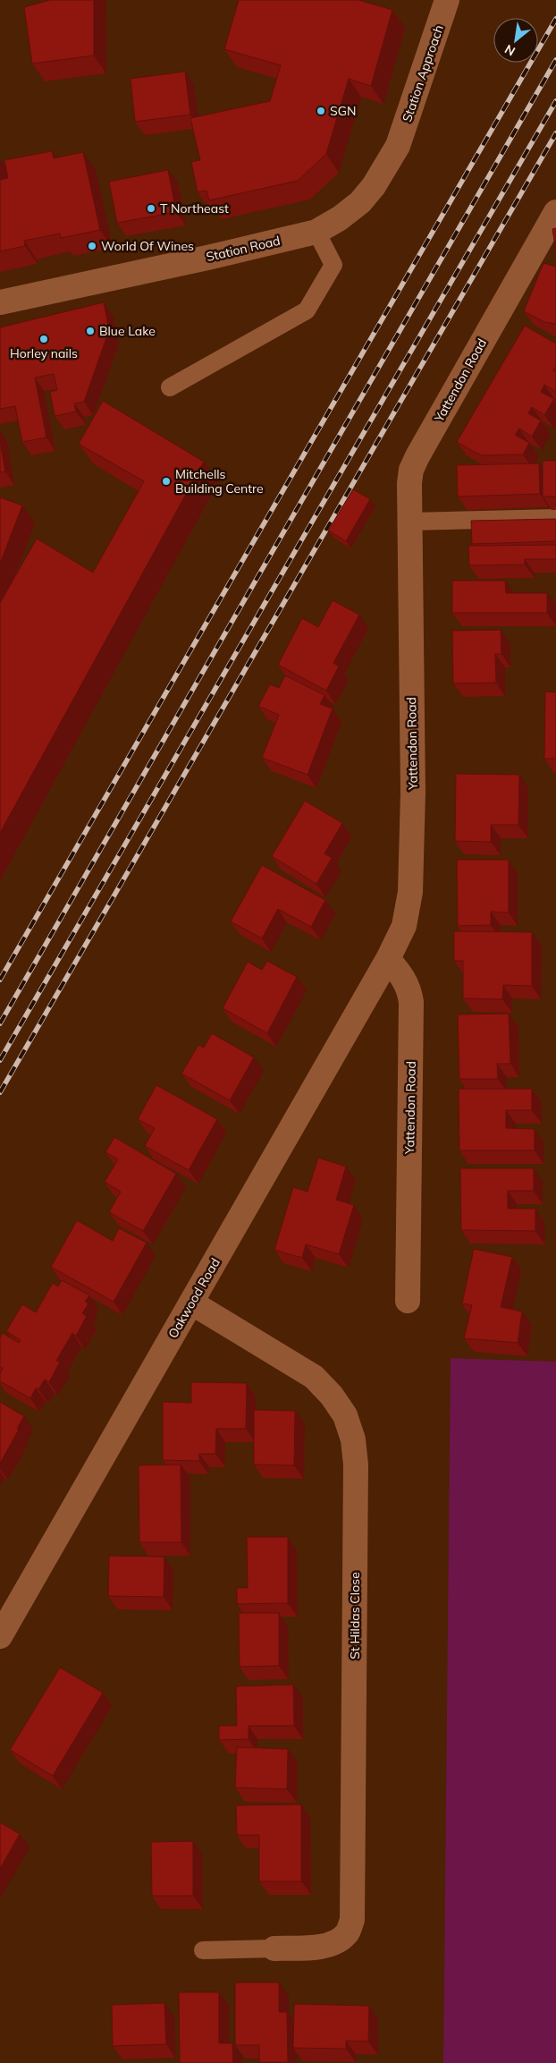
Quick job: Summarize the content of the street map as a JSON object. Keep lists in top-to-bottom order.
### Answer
{
  "streets": {
    "street": [
      "Station Approach",
      "Station Road",
      "Yattendon Road",
      "Oakwood Road",
      "St Hildas Close"
    ]
  },
  "crossings": [
    ["Station Approach", "Station Road"],
    ["Yattendon Road", "Oakwood Road"],
    ["Oakwood Road", "St Hildas Close"]
  ],
  "places": [
    "SGN",
    "T Northeast",
    "World Of Wines",
    "Blue Lake",
    "Horley nails",
    "Mitchells Building Centre"
  ],
  "north": "bottom left"
}
